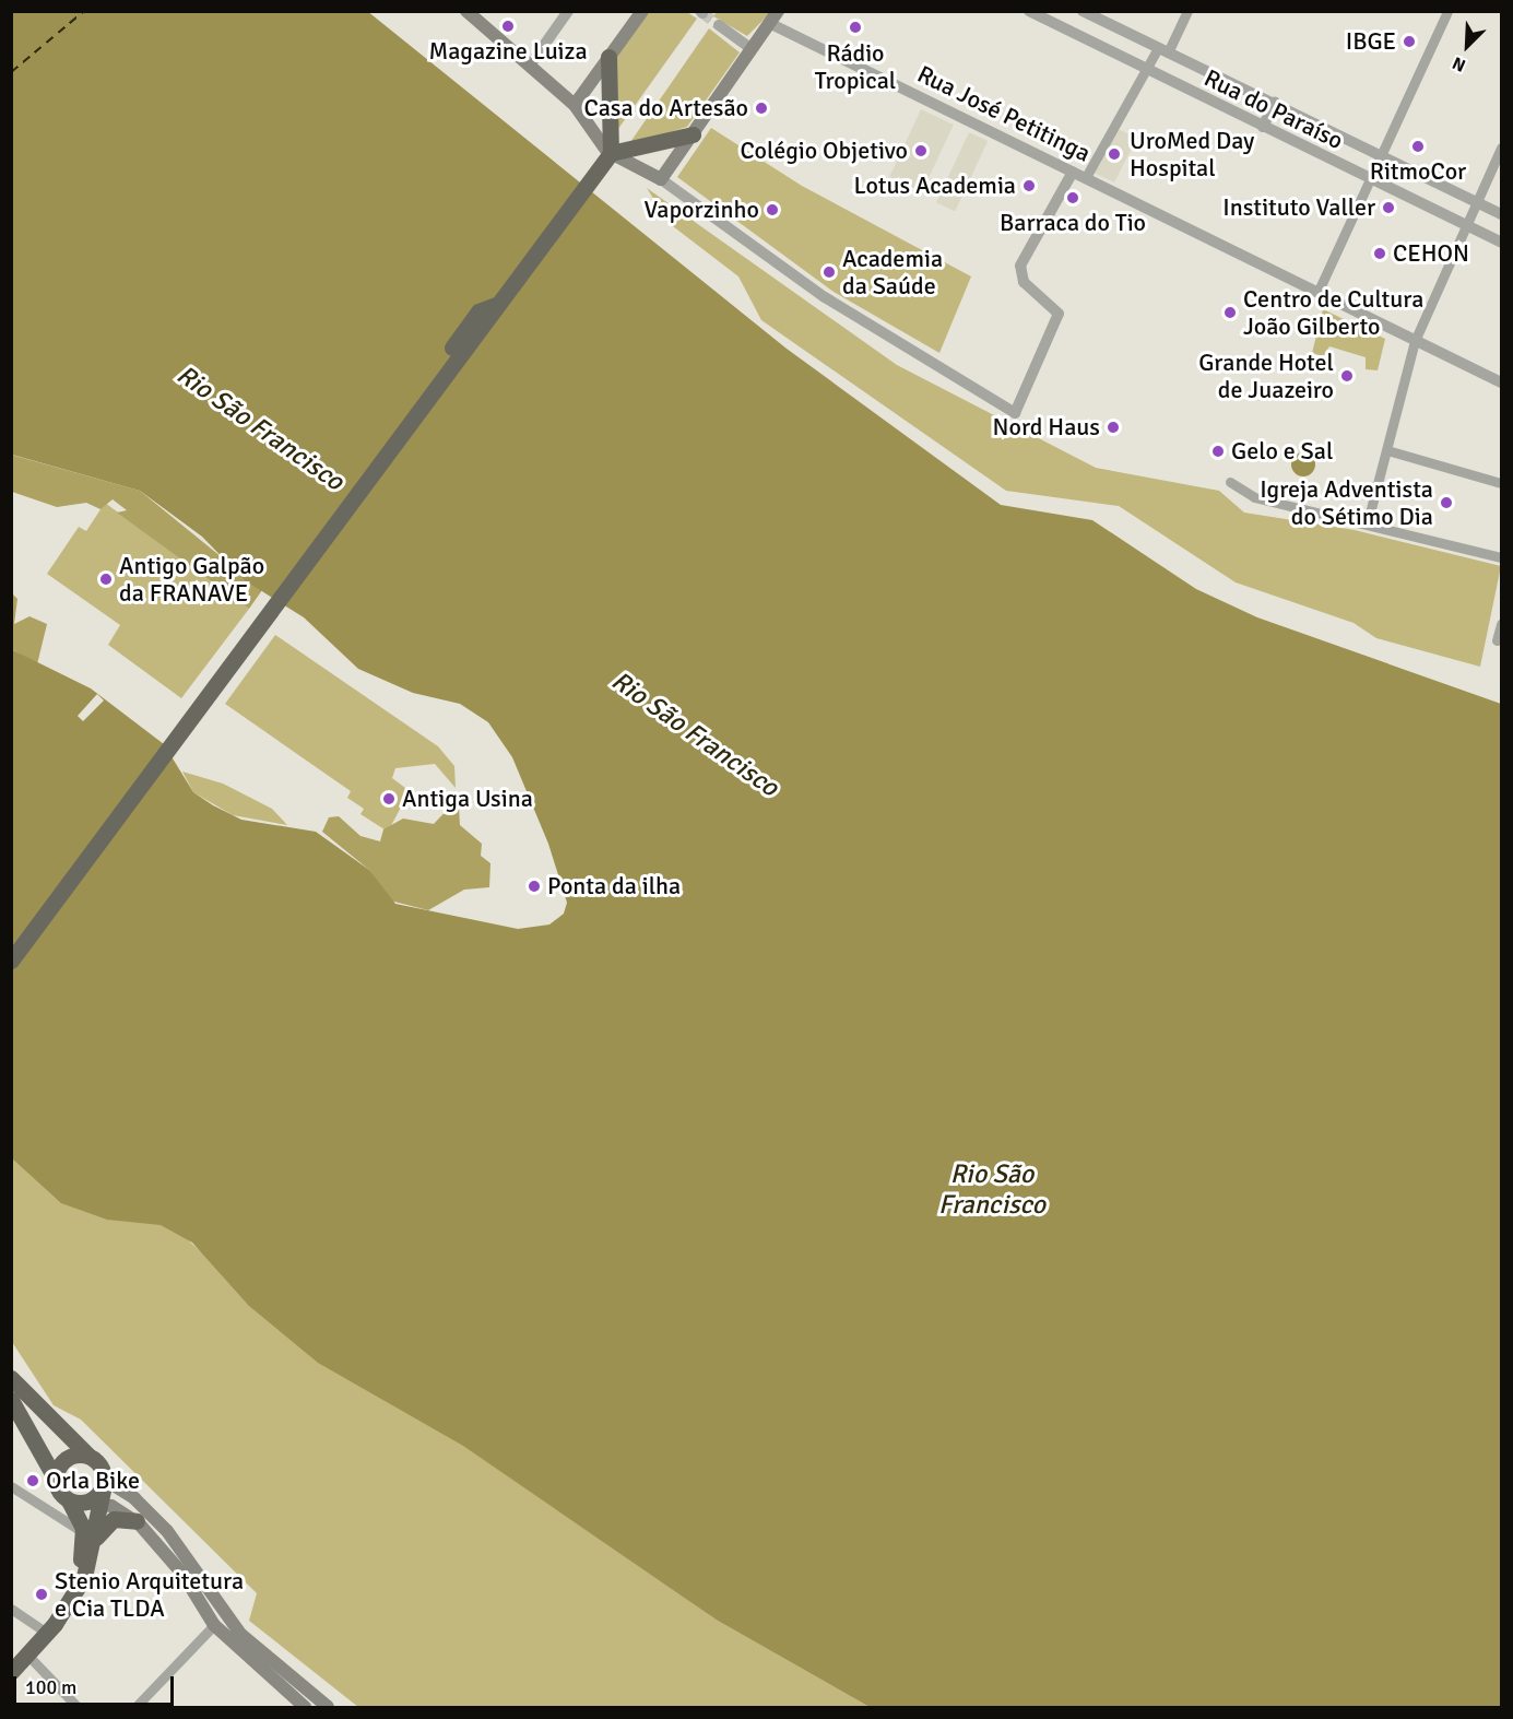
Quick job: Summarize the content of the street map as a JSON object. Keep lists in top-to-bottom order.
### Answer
{
  "streets": {
    "street": ["Rua do Paraíso", "Rua José Petitinga"]
  },
  "water": ["Rio São Francisco"],
  "places": [
    "Magazine Luiza",
    "Rádio Tropical",
    "IBGE",
    "Casa do Artesão",
    "RitmoCor",
    "Colégio Objetivo",
    "UroMed Day Hospital",
    "Lotus Academia",
    "Barraca do Tio",
    "Instituto Valler",
    "Vaporzinho",
    "CEHON",
    "Academia da Saúde",
    "Centro de Cultura João Gilberto",
    "Grande Hotel de Juazeiro",
    "Nord Haus",
    "Gelo e Sal",
    "Igreja Adventista do Sétimo Dia",
    "Antigo Galpão da FRANAVE",
    "Antiga Usina",
    "Ponta da ilha",
    "Orla Bike",
    "Stenio Arquitetura e Cia TLDA"
  ],
  "scale_bar": "100 m",
  "north": "bottom left"
}
